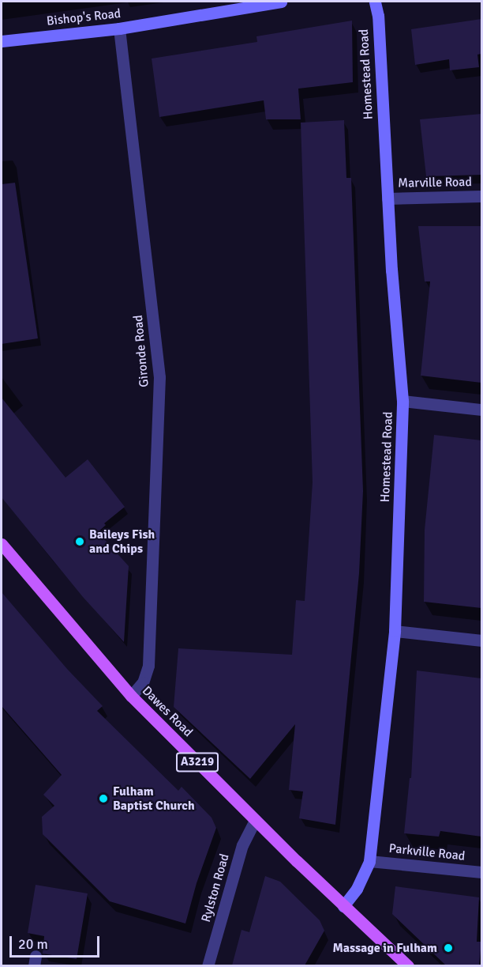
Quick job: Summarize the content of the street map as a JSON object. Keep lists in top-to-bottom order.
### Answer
{
  "streets": {
    "main road": ["Dawes Road", "A3219"],
    "street": [
      "Bishop's Road",
      "Homestead Road",
      "Marville Road",
      "Gironde Road",
      "Parkville Road",
      "Rylston Road"
    ]
  },
  "crossings": [
    ["Bishop's Road", "Gironde Road"],
    ["Homestead Road", "Marville Road"],
    ["Homestead Road", "Dawes Road"],
    ["Homestead Road", "Parkville Road"],
    ["Gironde Road", "Dawes Road"],
    ["Dawes Road", "Rylston Road"]
  ],
  "places": ["Baileys Fish and Chips", "Fulham Baptist Church", "Massage in Fulham"],
  "scale_bar": "20 m"
}
